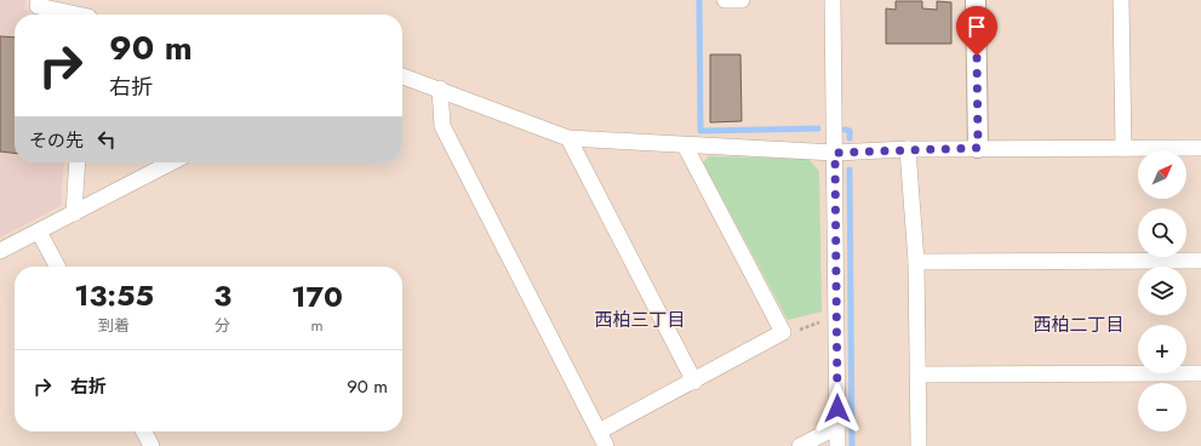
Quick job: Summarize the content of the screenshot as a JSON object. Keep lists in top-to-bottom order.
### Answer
{
  "districts": ["西柏三丁目", "西柏二丁目"],
  "north": "top right",
  "page": {
    "turn": ["90 m", "右折"],
    "then": "その先",
    "map_buttons": ["+", "−"],
    "eta": [
      "13:55",
      "到着",
      "3",
      "分",
      "170",
      "m"
    ],
    "list": [
      {
        "name": "右折",
        "value": "90 m"
      }
    ]
  }
}
